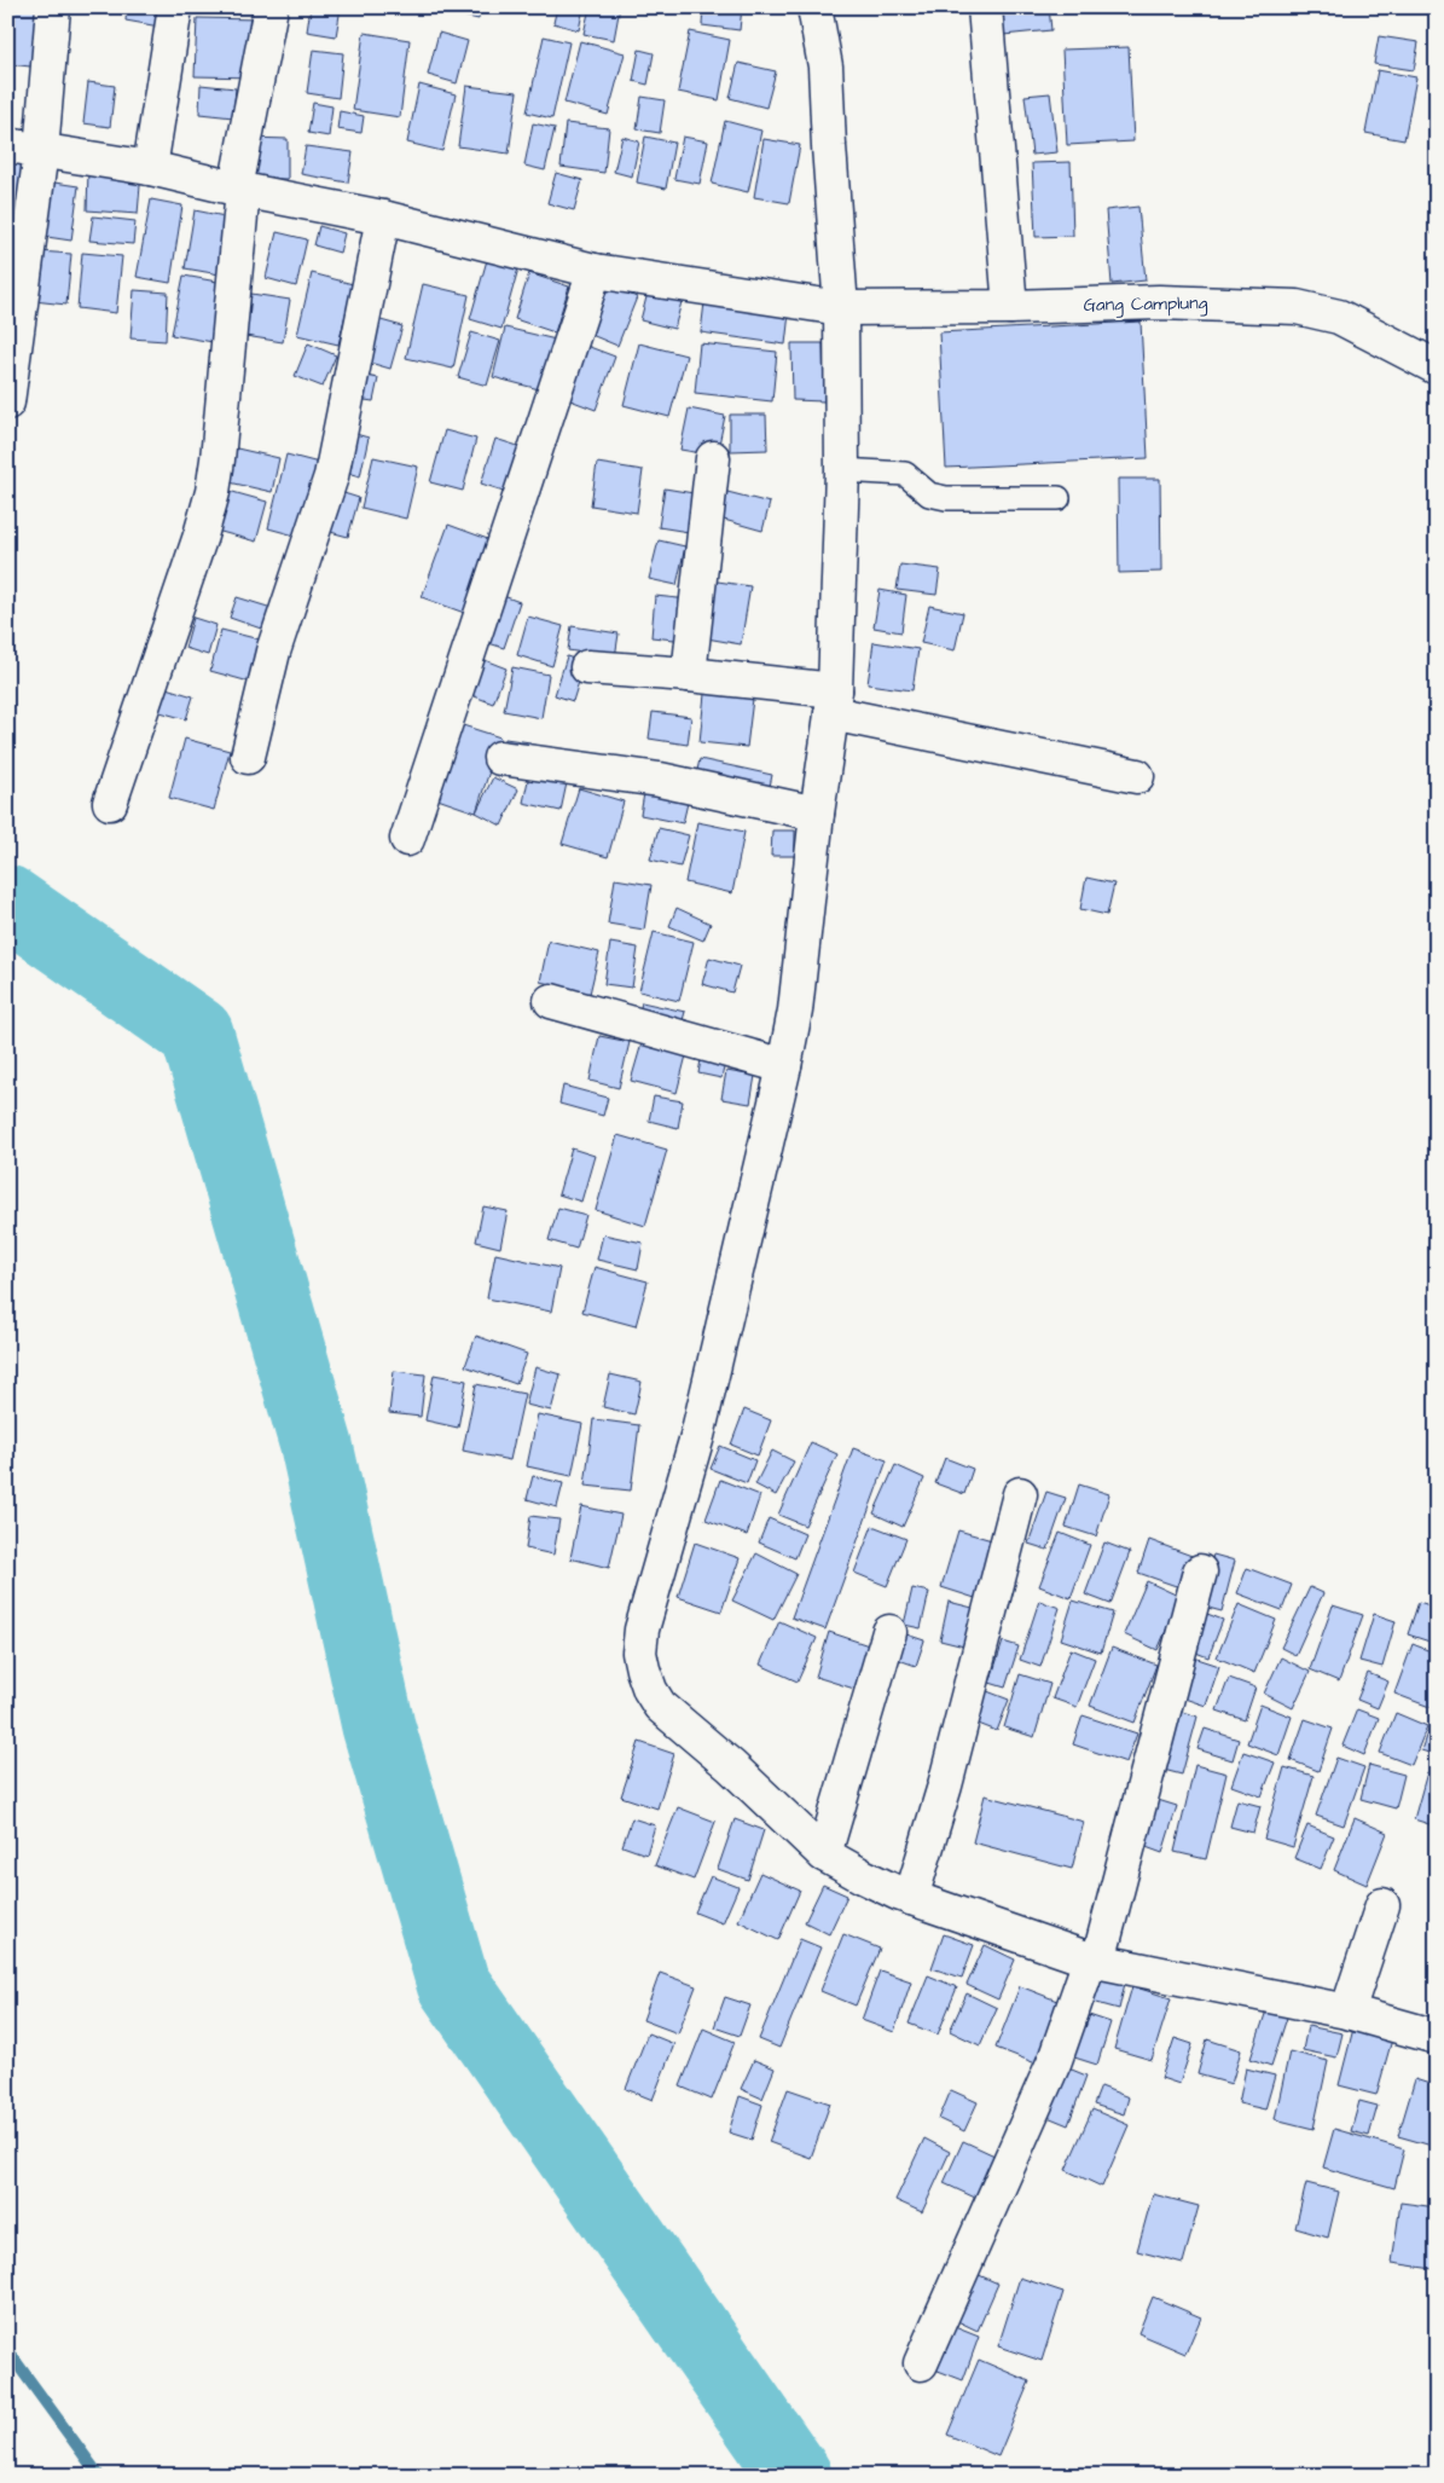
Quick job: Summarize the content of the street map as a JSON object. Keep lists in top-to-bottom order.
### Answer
{
  "streets": {
    "street": ["Gang Camplung"]
  }
}
